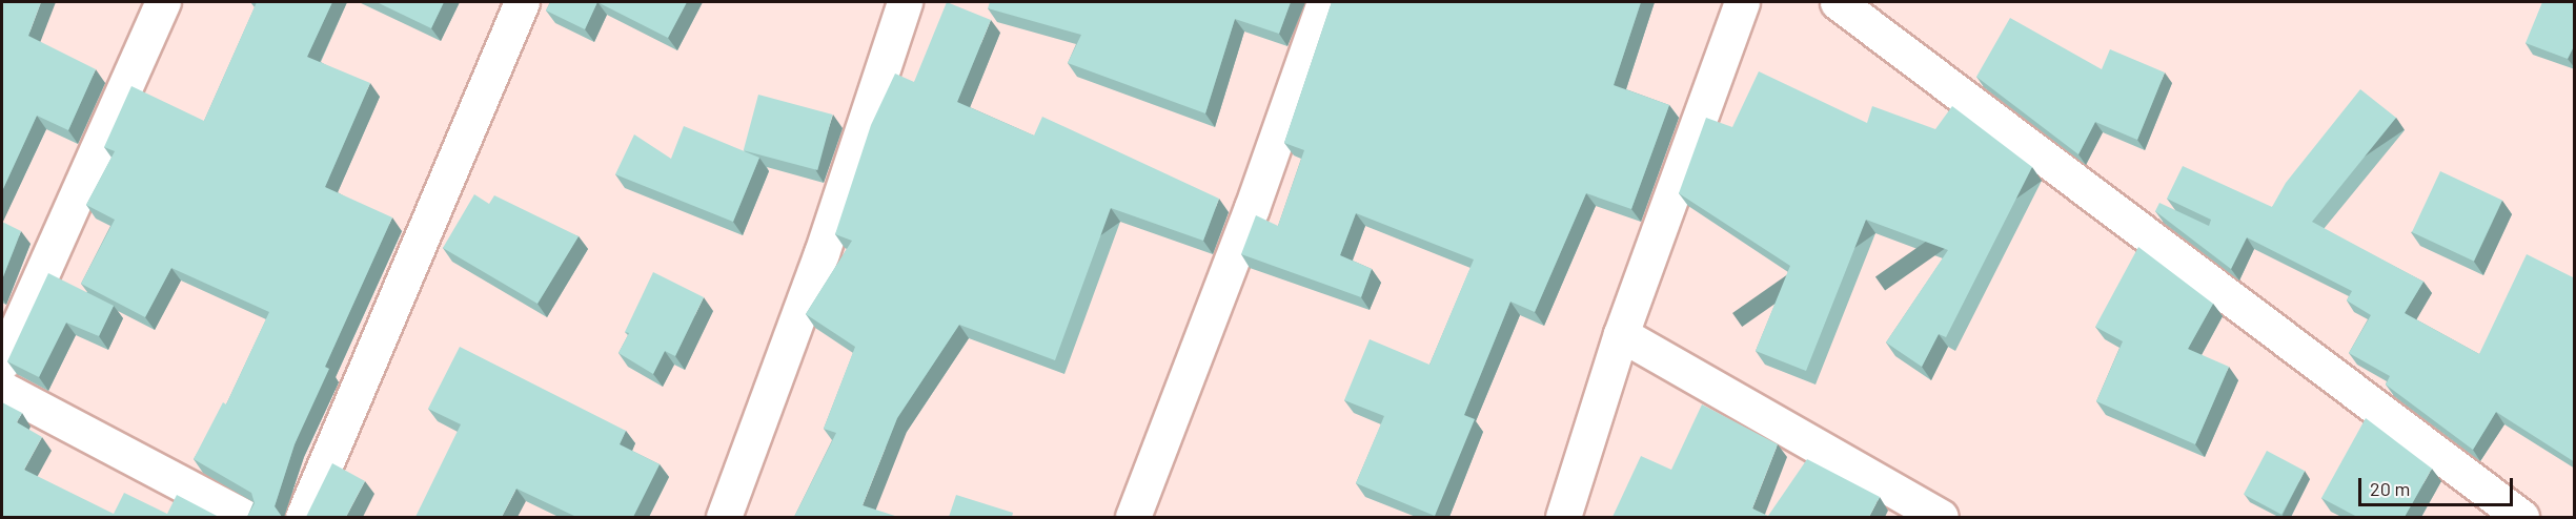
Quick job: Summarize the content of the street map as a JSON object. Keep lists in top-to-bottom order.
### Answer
{
  "scale_bar": "20 m"
}
